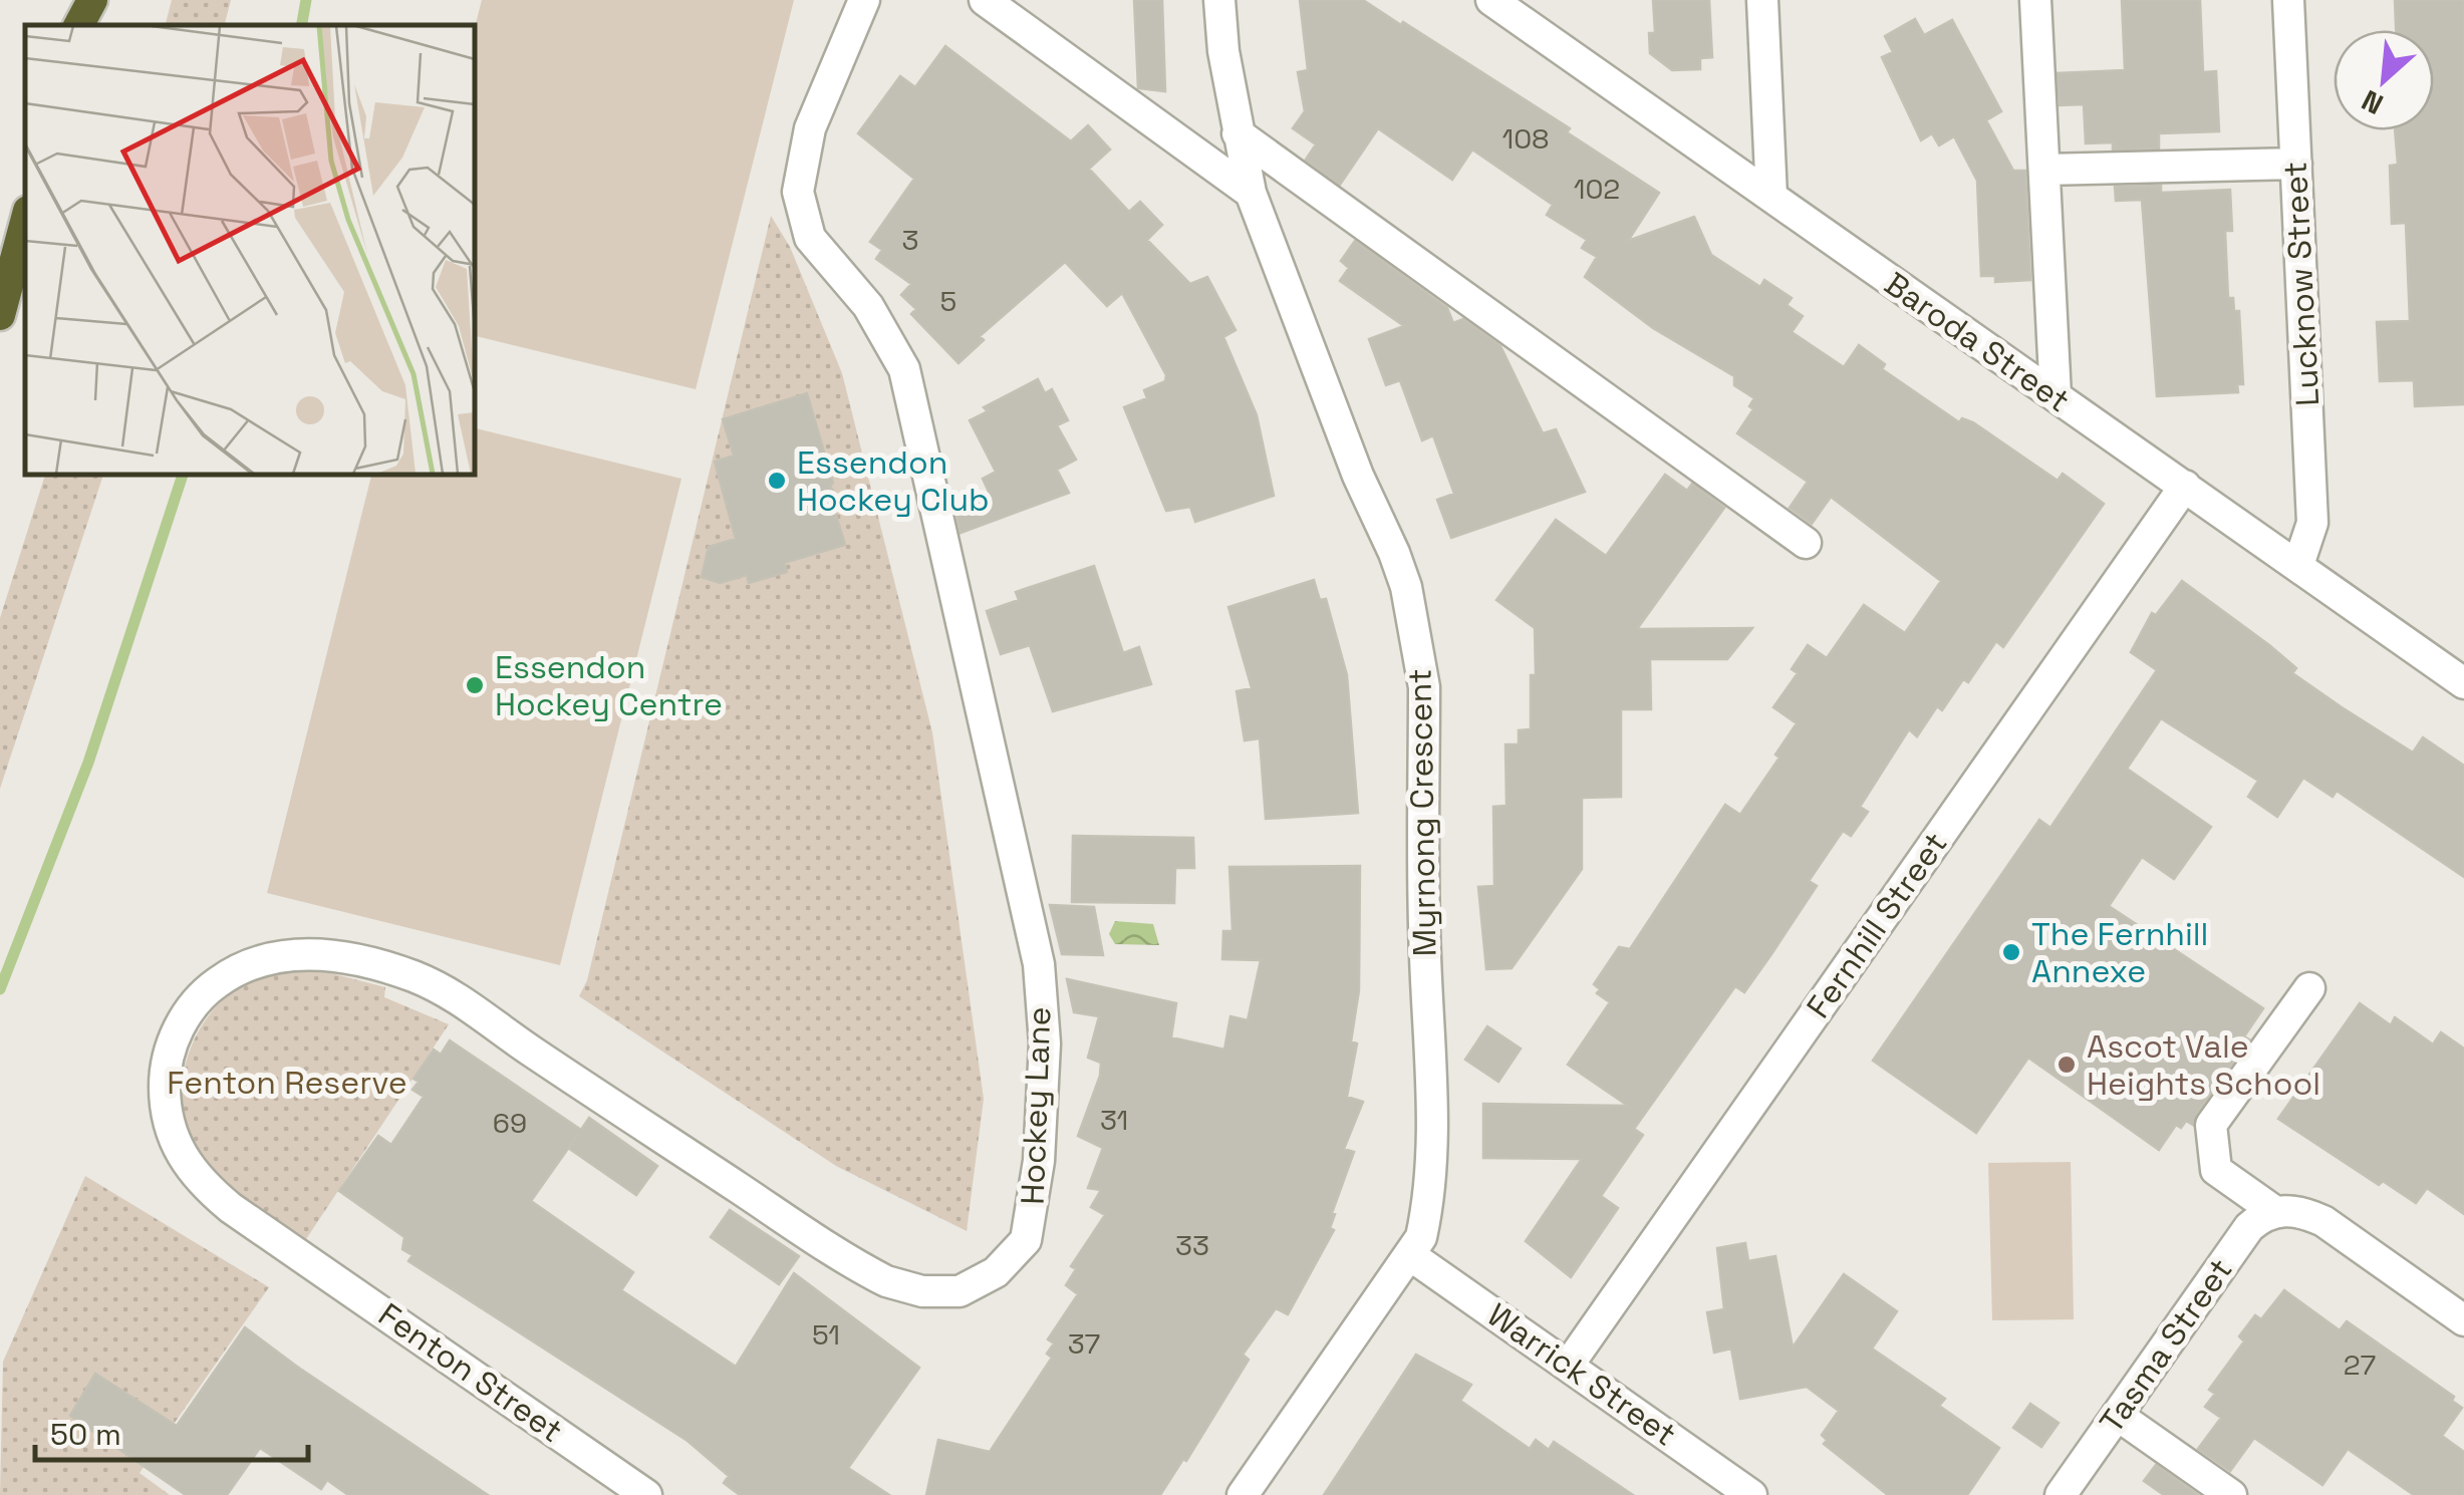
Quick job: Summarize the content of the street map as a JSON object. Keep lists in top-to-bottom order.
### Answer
{
  "streets": {
    "street": [
      "Lucknow Street",
      "Baroda Street",
      "Myrnong Crescent",
      "Fernhill Street",
      "Hockey Lane",
      "Tasma Street",
      "Fenton Street",
      "Warrick Street"
    ]
  },
  "crossings": [
    ["Lucknow Street", "Baroda Street"],
    ["Baroda Street", "Fernhill Street"],
    ["Myrnong Crescent", "Warrick Street"],
    ["Fernhill Street", "Warrick Street"],
    ["Hockey Lane", "Fenton Street"]
  ],
  "parks": ["Fenton Reserve"],
  "places": [
    "Essendon Hockey Club",
    "Essendon Hockey Centre",
    "The Fernhill Annexe",
    "Ascot Vale Heights School"
  ],
  "house_numbers": [
    "108",
    "102",
    "3",
    "5",
    "31",
    "69",
    "33",
    "51",
    "37",
    "27"
  ],
  "scale_bar": "50 m",
  "north": "bottom left"
}
